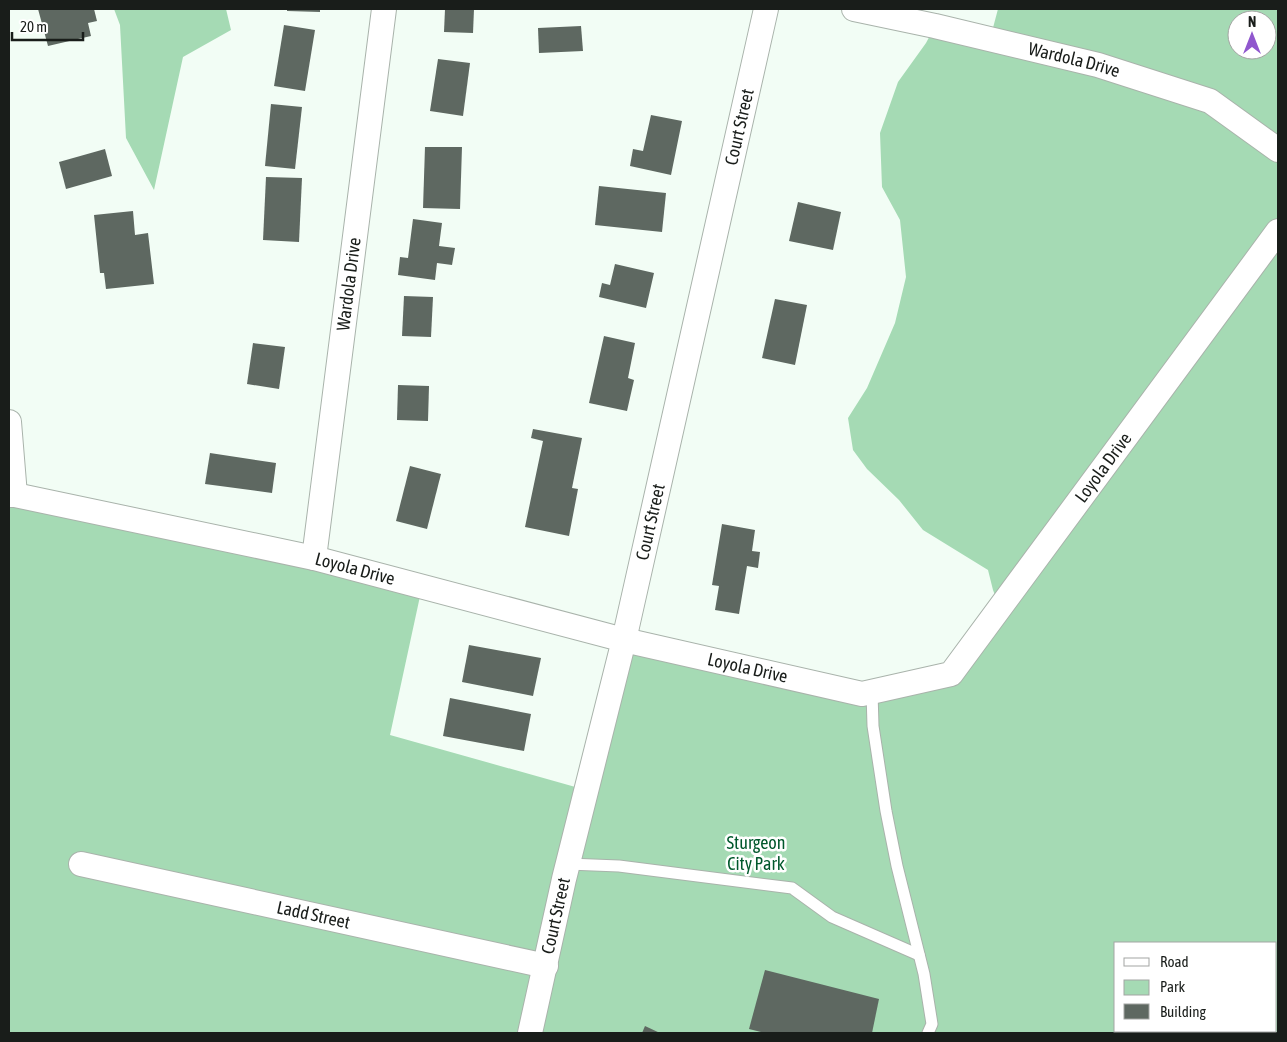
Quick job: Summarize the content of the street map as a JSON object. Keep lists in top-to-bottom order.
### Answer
{
  "streets": {
    "street": [
      "Wardola Drive",
      "Court Street",
      "Loyola Drive",
      "Ladd Street"
    ]
  },
  "crossings": [
    ["Wardola Drive", "Loyola Drive"],
    ["Court Street", "Loyola Drive"],
    ["Court Street", "Ladd Street"]
  ],
  "parks": ["Sturgeon City Park"],
  "legend": ["Road", "Park", "Building"],
  "scale_bar": "20 m",
  "north": "top"
}
